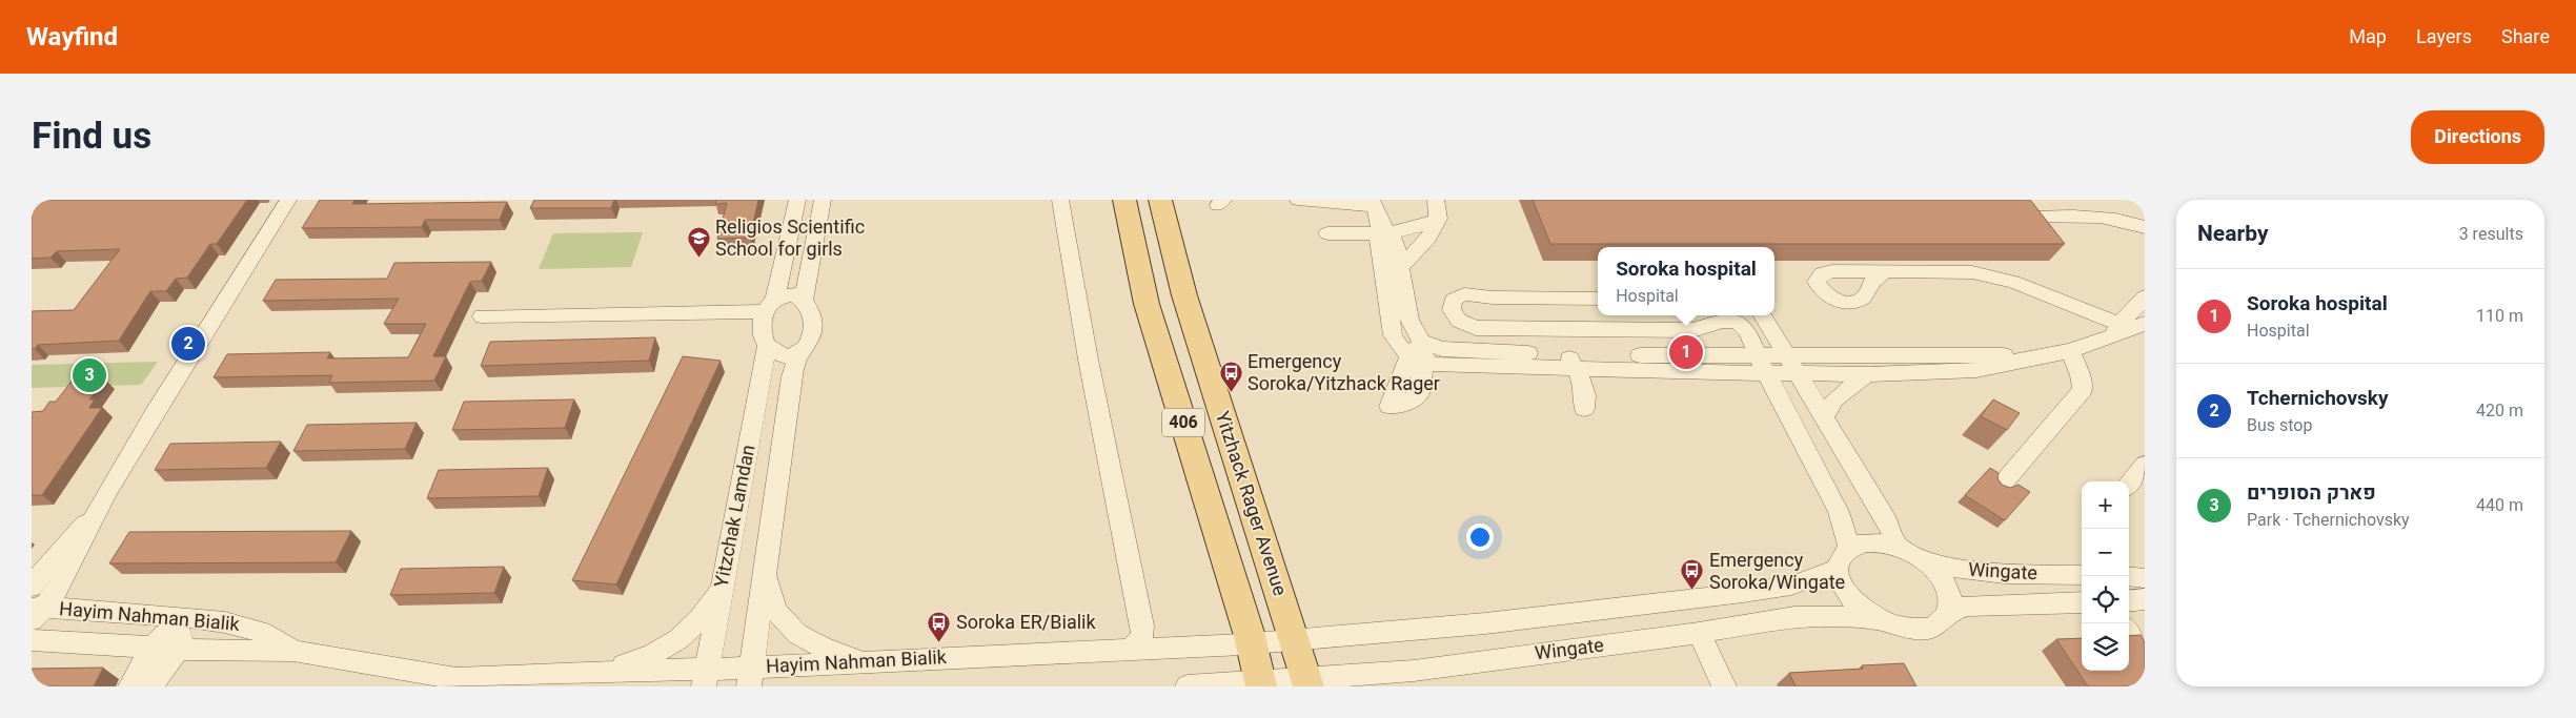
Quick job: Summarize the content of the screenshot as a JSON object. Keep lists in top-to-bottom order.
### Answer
{
  "streets": {
    "main road": ["406", "Yitzhack Rager Avenue"],
    "street": ["Yitzchak Lamdan", "Wingate", "Hayim Nahman Bialik"]
  },
  "crossings": [
    ["Yitzhack Rager Avenue", "Wingate"],
    ["Yitzhack Rager Avenue", "Hayim Nahman Bialik"],
    ["Yitzchak Lamdan", "Hayim Nahman Bialik"],
    ["Wingate", "Hayim Nahman Bialik"]
  ],
  "places": {
    "school or university": ["Religios Scientific School for girls"],
    "bus stop": ["Emergency Soroka/Yitzhack Rager", "Emergency Soroka/Wingate", "Soroka ER/Bialik"]
  },
  "page": {
    "header": "Wayfind",
    "nav": ["Map", "Layers", "Share"],
    "title": "Find us",
    "buttons": "Directions",
    "heading": ["Nearby", "3 results"],
    "popup": ["Soroka hospital", "Hospital"],
    "list": [
      {
        "mark": "1",
        "name": "Soroka hospital",
        "note": "Hospital",
        "value": "110 m"
      },
      {
        "mark": "2",
        "name": "Tchernichovsky",
        "note": "Bus stop",
        "value": "420 m"
      },
      {
        "mark": "3",
        "name": "פארק הסופרים",
        "note": "Park · Tchernichovsky",
        "value": "440 m"
      }
    ],
    "pins": ["2", "1", "3"],
    "map_buttons": ["+", "−"]
  }
}
